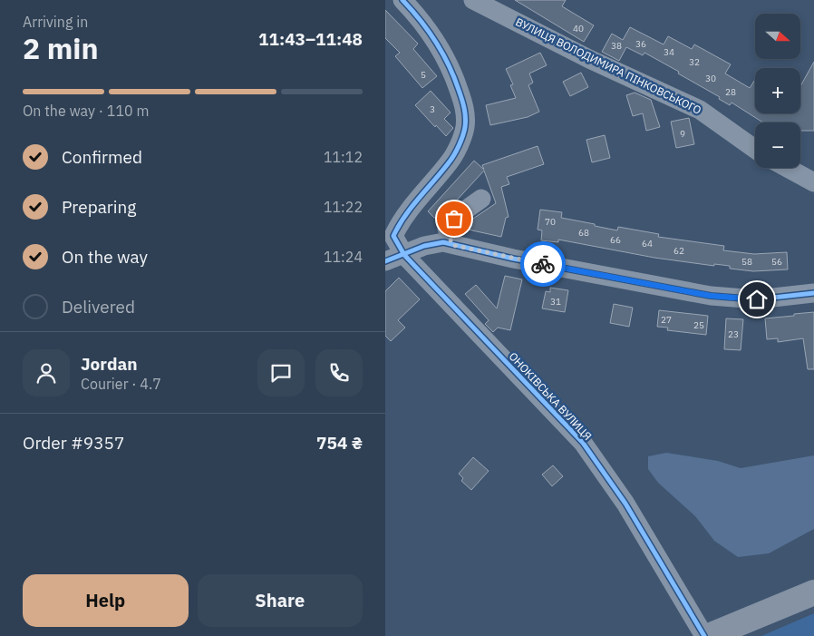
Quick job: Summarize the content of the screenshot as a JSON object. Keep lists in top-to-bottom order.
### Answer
{
  "streets": {
    "street": ["ВУЛИЦЯ ВОЛОДИМИРА ПІНКОВСЬКОГО", "ОНОКІВСЬКА ВУЛИЦЯ"]
  },
  "house_numbers": [
    "40",
    "36",
    "38",
    "34",
    "32",
    "5",
    "30",
    "28",
    "3",
    "9",
    "70",
    "68",
    "66",
    "64",
    "62",
    "58",
    "56",
    "31",
    "27",
    "25",
    "23"
  ],
  "north": "right",
  "page": {
    "heading": ["2 min", "Arriving in", "11:43–11:48"],
    "panel": [
      "Jordan",
      "Courier · 4.7",
      "Order #9357",
      "754 ₴"
    ],
    "map_buttons": ["+", "−"],
    "bar": "On the way · 110 m",
    "list": [
      ["Confirmed", "11:12"],
      ["Preparing", "11:22"],
      ["On the way", "11:24"],
      "Delivered"
    ],
    "buttons": ["Help", "Share"]
  }
}
